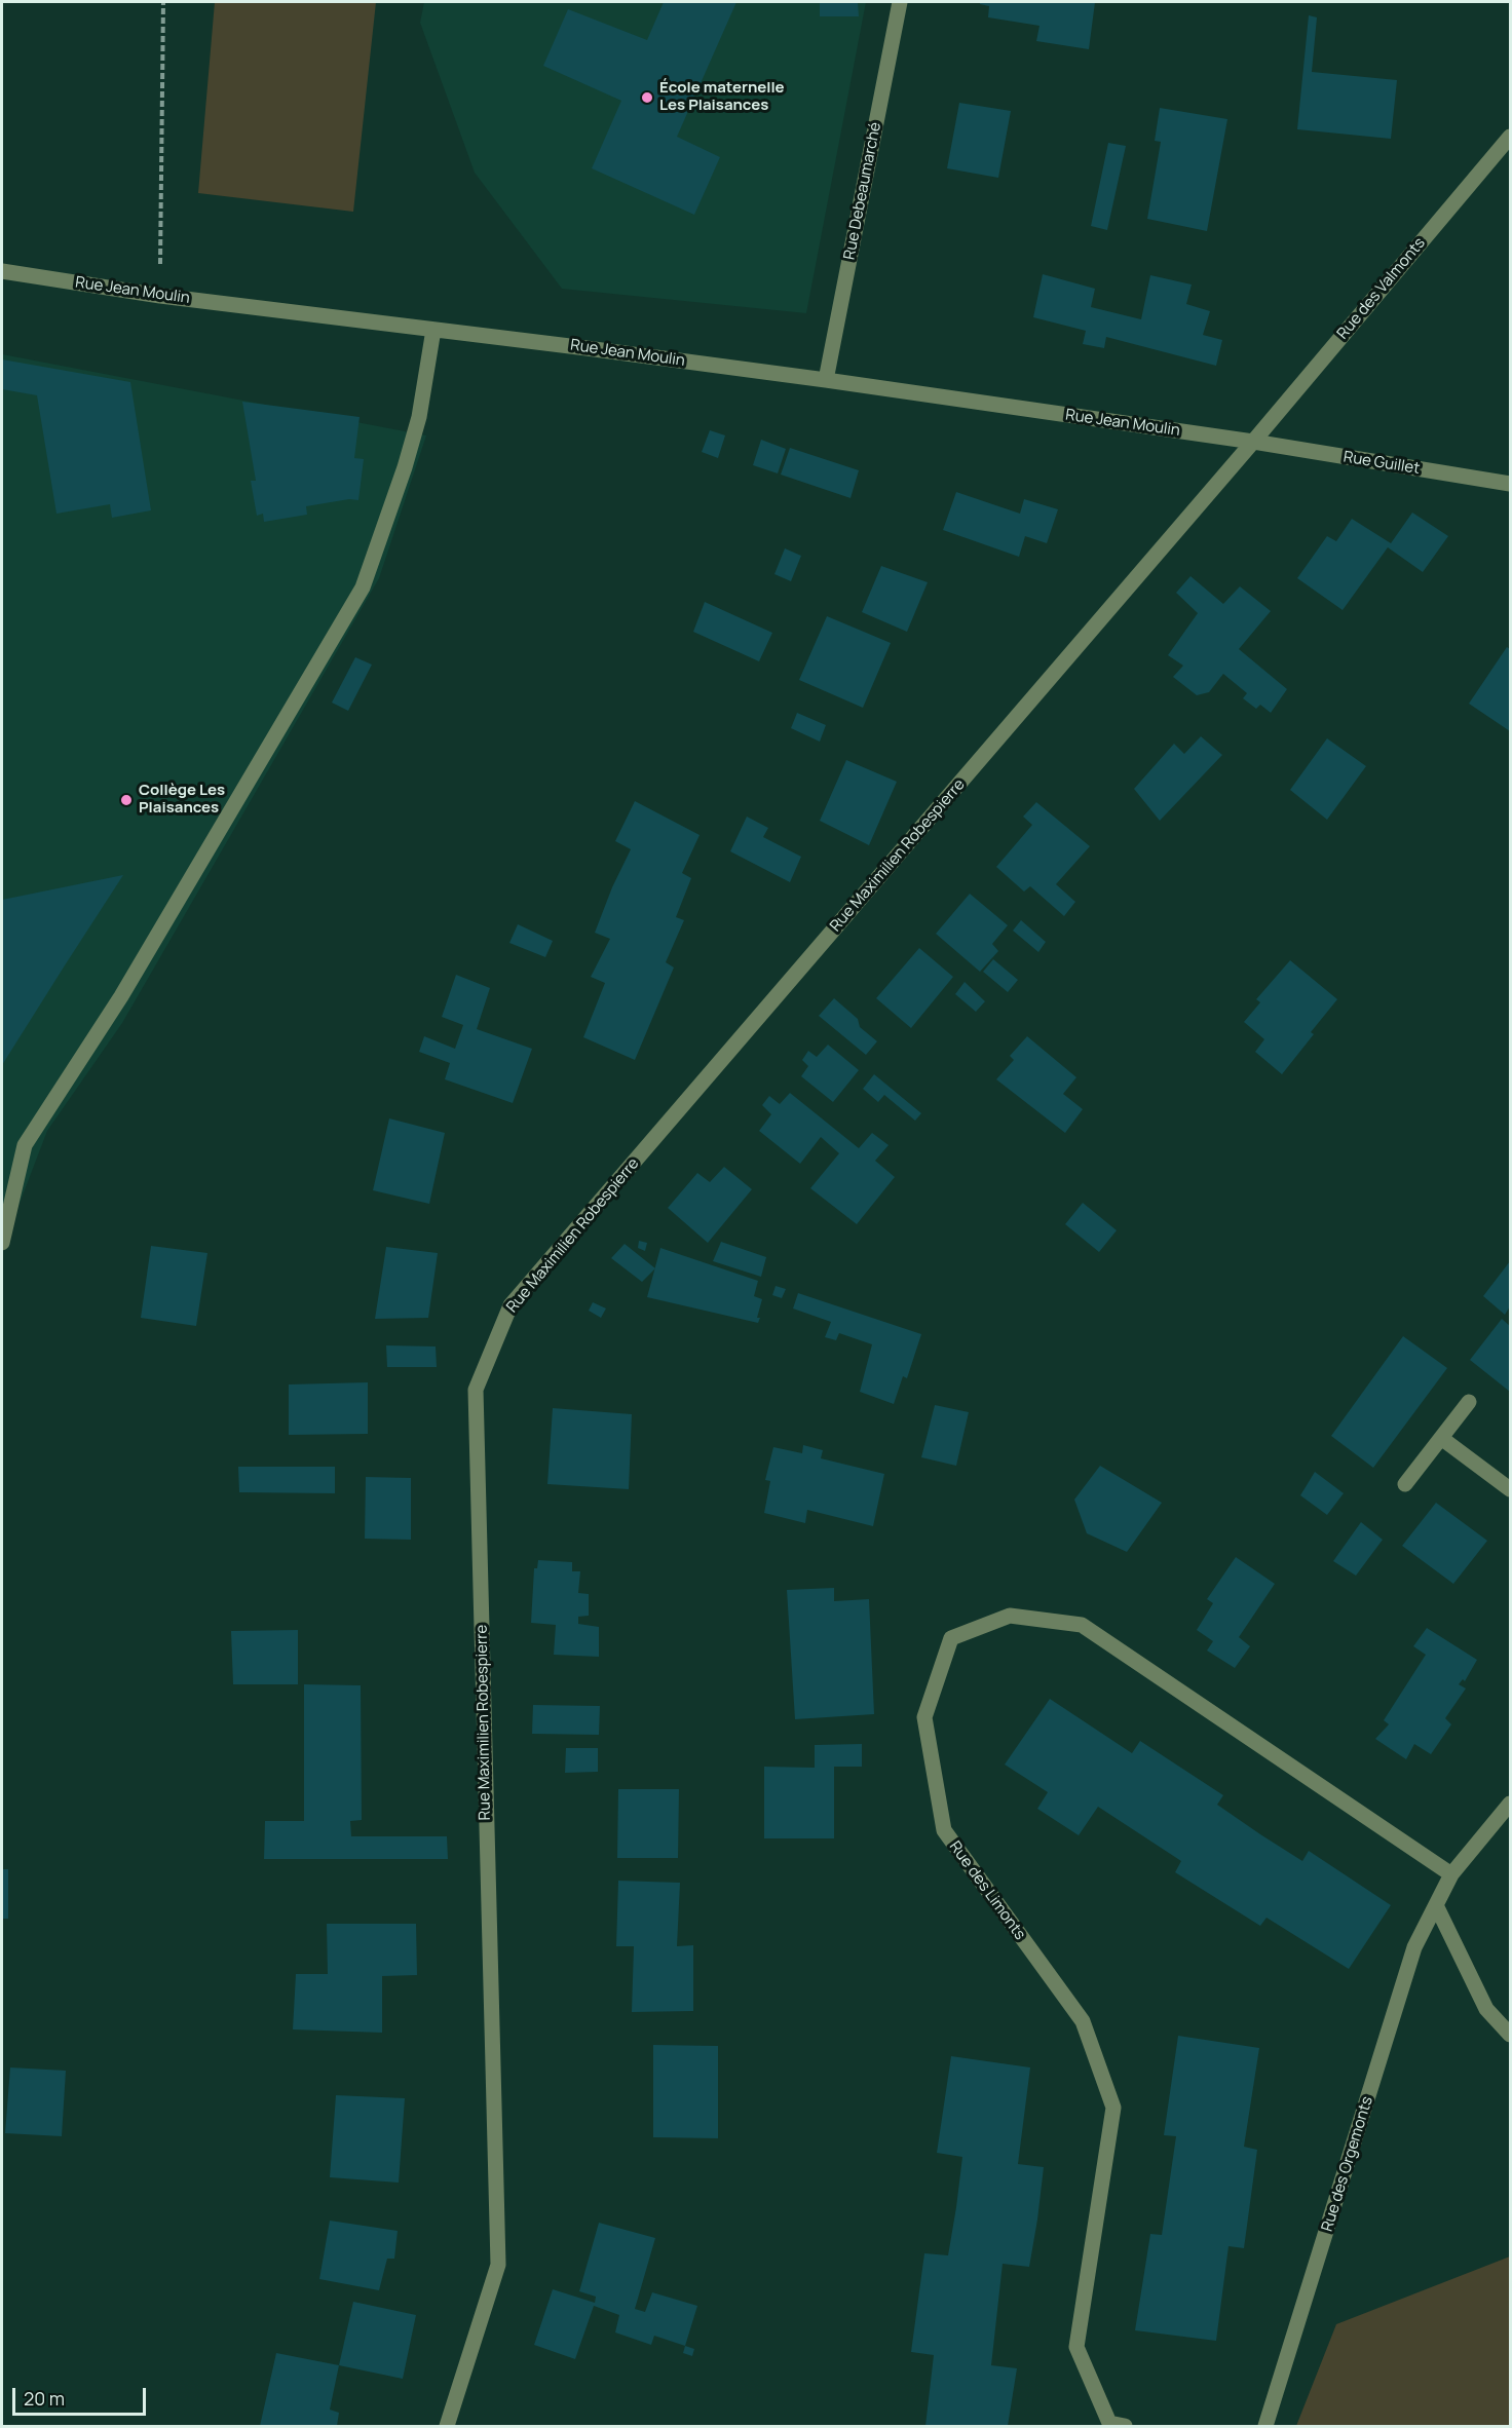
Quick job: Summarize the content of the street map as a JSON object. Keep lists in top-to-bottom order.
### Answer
{
  "streets": {
    "street": [
      "Rue Debeaumarché",
      "Rue des Valmonts",
      "Rue Jean Moulin",
      "Rue Guillet",
      "Rue Maximilien Robespierre",
      "Rue des Limonts",
      "Rue des Orgemonts"
    ]
  },
  "crossings": [
    ["Rue Debeaumarché", "Rue Jean Moulin"],
    ["Rue des Valmonts", "Rue Jean Moulin"],
    ["Rue des Valmonts", "Rue Guillet"],
    ["Rue des Valmonts", "Rue Maximilien Robespierre"],
    ["Rue Jean Moulin", "Rue Guillet"],
    ["Rue Jean Moulin", "Rue Maximilien Robespierre"],
    ["Rue Guillet", "Rue Maximilien Robespierre"],
    ["Rue des Limonts", "Rue des Orgemonts"]
  ],
  "places": ["École maternelle Les Plaisances", "Collège Les Plaisances"],
  "scale_bar": "20 m"
}
